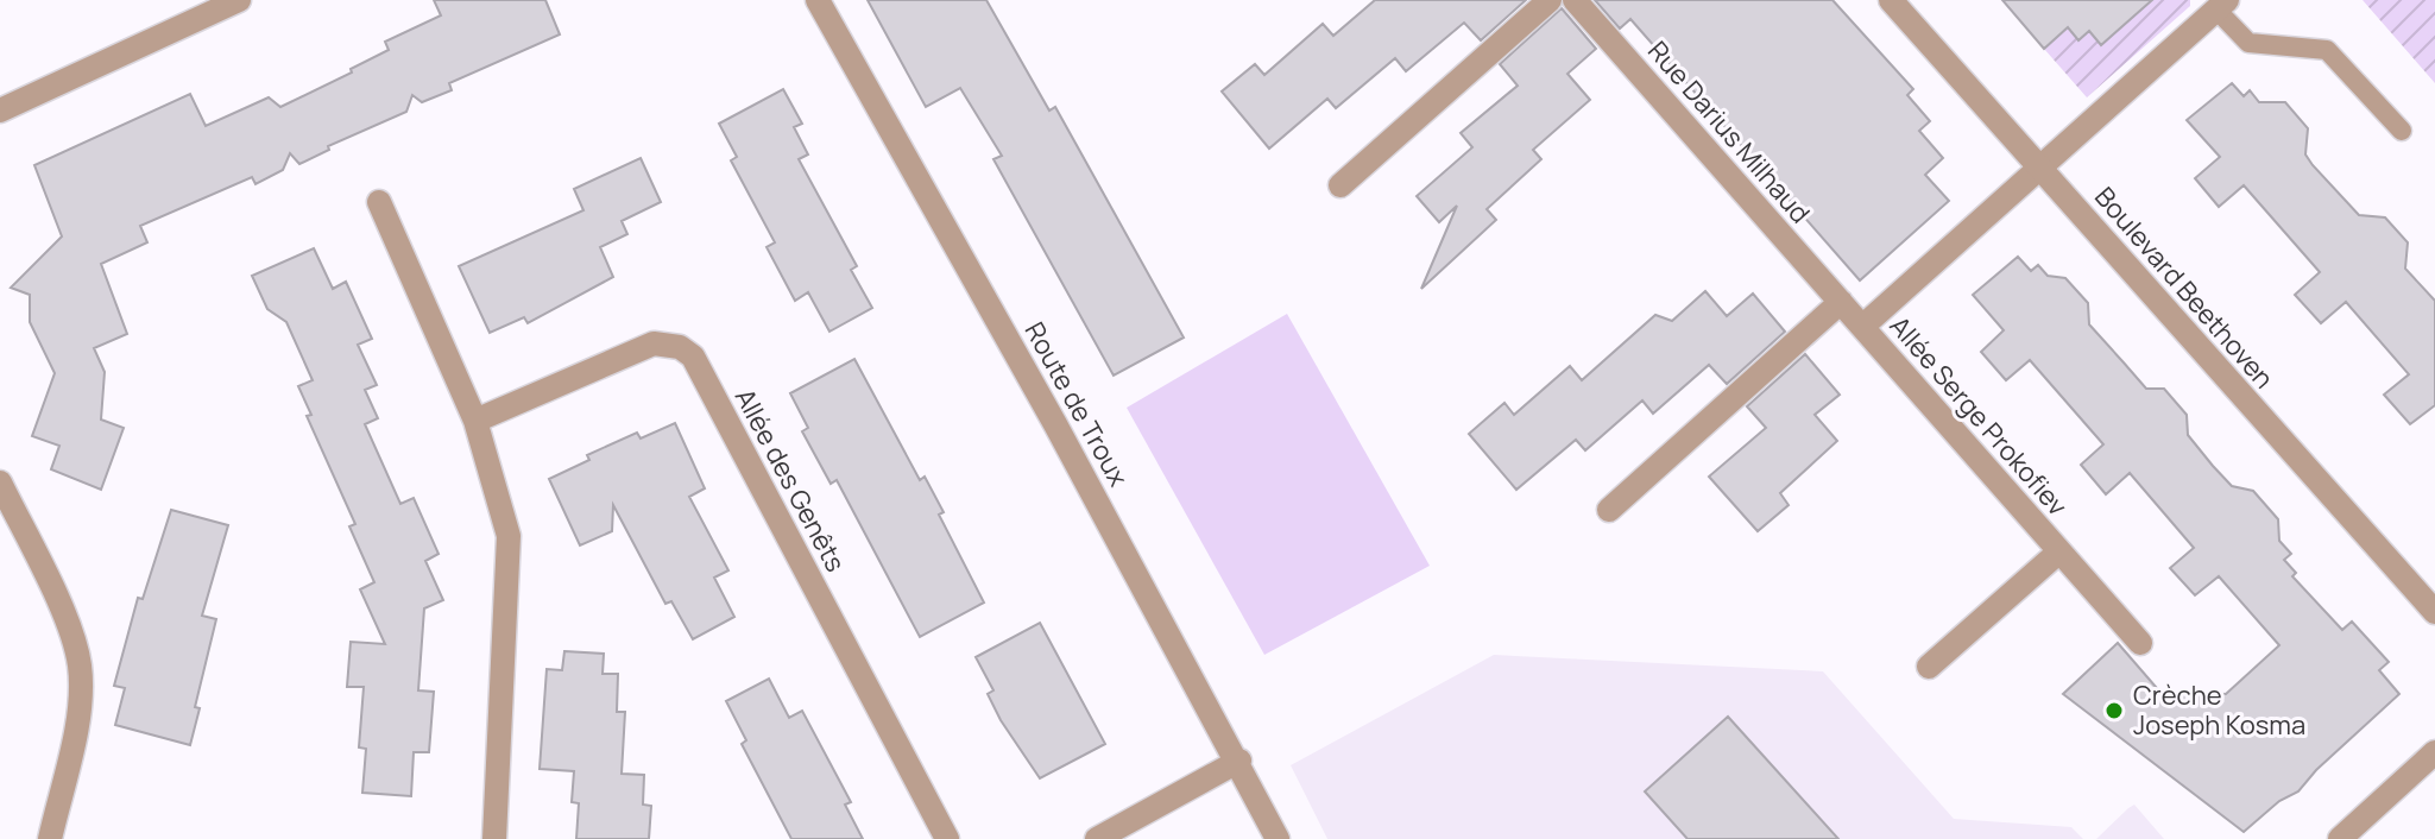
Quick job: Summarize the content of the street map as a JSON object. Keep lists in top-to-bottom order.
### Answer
{
  "streets": {
    "street": [
      "Rue Darius Milhaud",
      "Boulevard Beethoven",
      "Route de Troux",
      "Allée Serge Prokofiev",
      "Allée des Genêts"
    ]
  },
  "crossings": [
    ["Rue Darius Milhaud", "Allée Serge Prokofiev"],
    ["Boulevard Beethoven", "Allée Serge Prokofiev"]
  ],
  "places": ["Crèche Joseph Kosma"]
}
